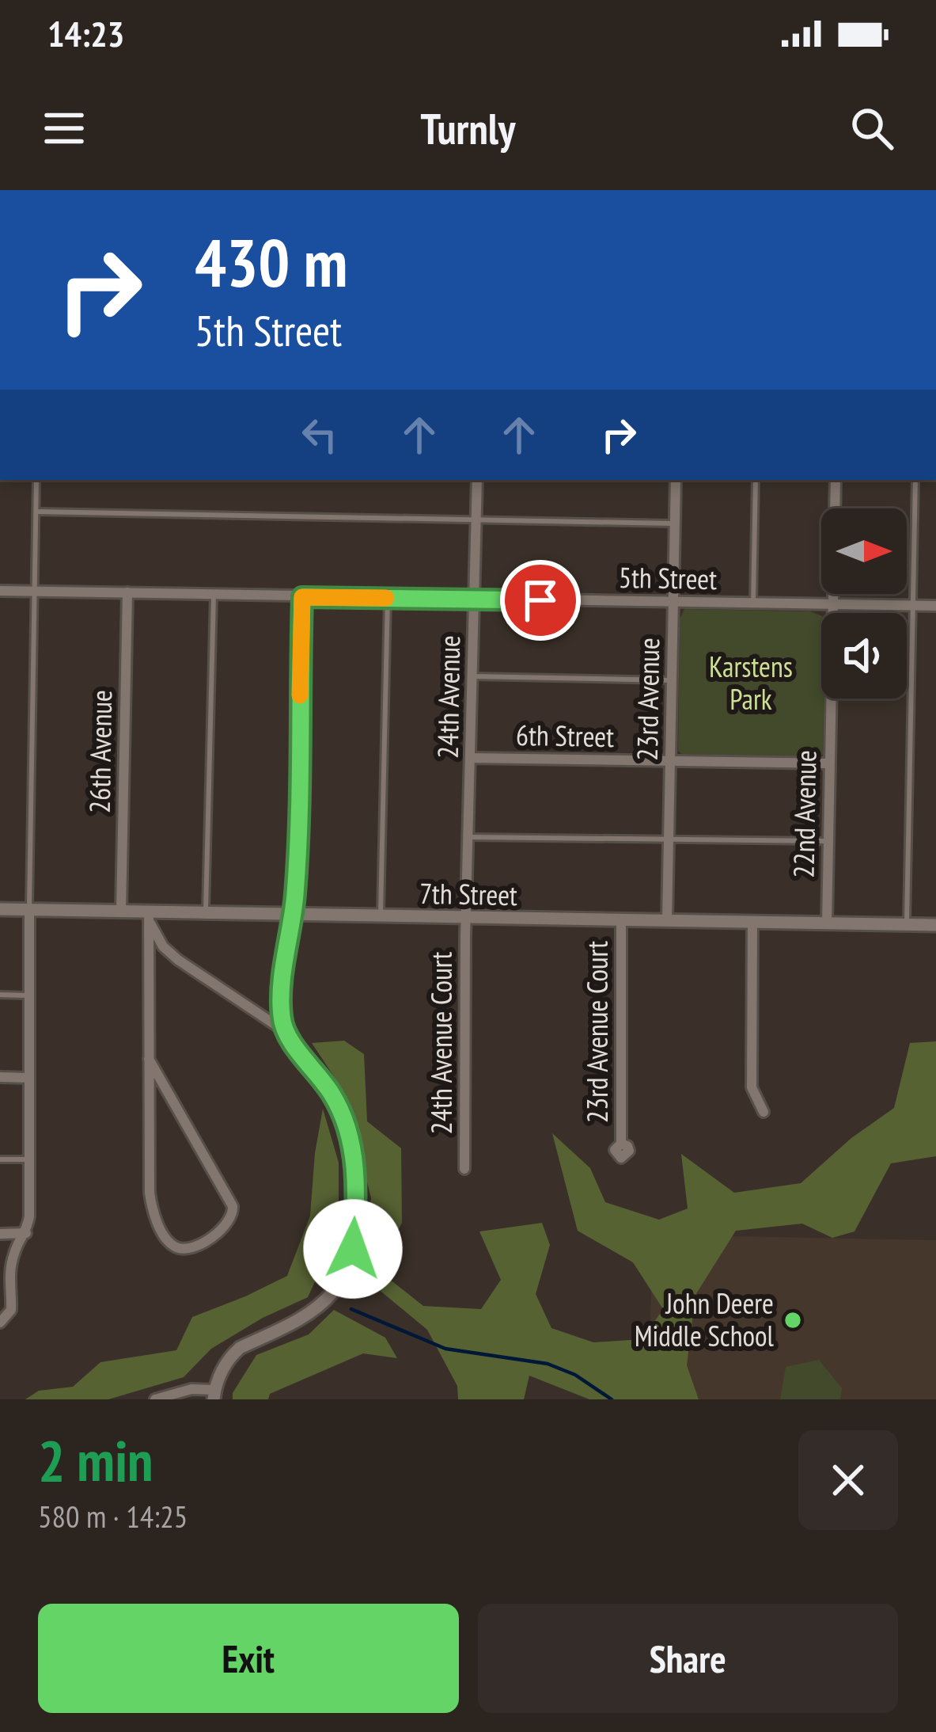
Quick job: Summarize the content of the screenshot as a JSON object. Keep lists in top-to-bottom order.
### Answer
{
  "streets": {
    "street": [
      "5th Street",
      "24th Avenue",
      "23rd Avenue",
      "6th Street",
      "26th Avenue",
      "22nd Avenue",
      "7th Street",
      "23rd Avenue Court",
      "24th Avenue Court"
    ]
  },
  "crossings": [
    ["5th Street", "24th Avenue"],
    ["5th Street", "23rd Avenue"],
    ["5th Street", "26th Avenue"],
    ["5th Street", "22nd Avenue"],
    ["24th Avenue", "6th Street"],
    ["24th Avenue", "7th Street"],
    ["24th Avenue", "24th Avenue Court"],
    ["23rd Avenue", "6th Street"],
    ["23rd Avenue", "7th Street"],
    ["6th Street", "22nd Avenue"],
    ["26th Avenue", "7th Street"],
    ["22nd Avenue", "7th Street"],
    ["7th Street", "23rd Avenue Court"],
    ["7th Street", "24th Avenue Court"]
  ],
  "parks": ["Karstens Park"],
  "places": ["John Deere Middle School"],
  "north": "right",
  "page": {
    "status": "14:23",
    "header": "Turnly",
    "turn": ["430 m", "5th Street"],
    "heading": ["2 min", "580 m · 14:25"],
    "buttons": ["Exit", "Share"]
  }
}
